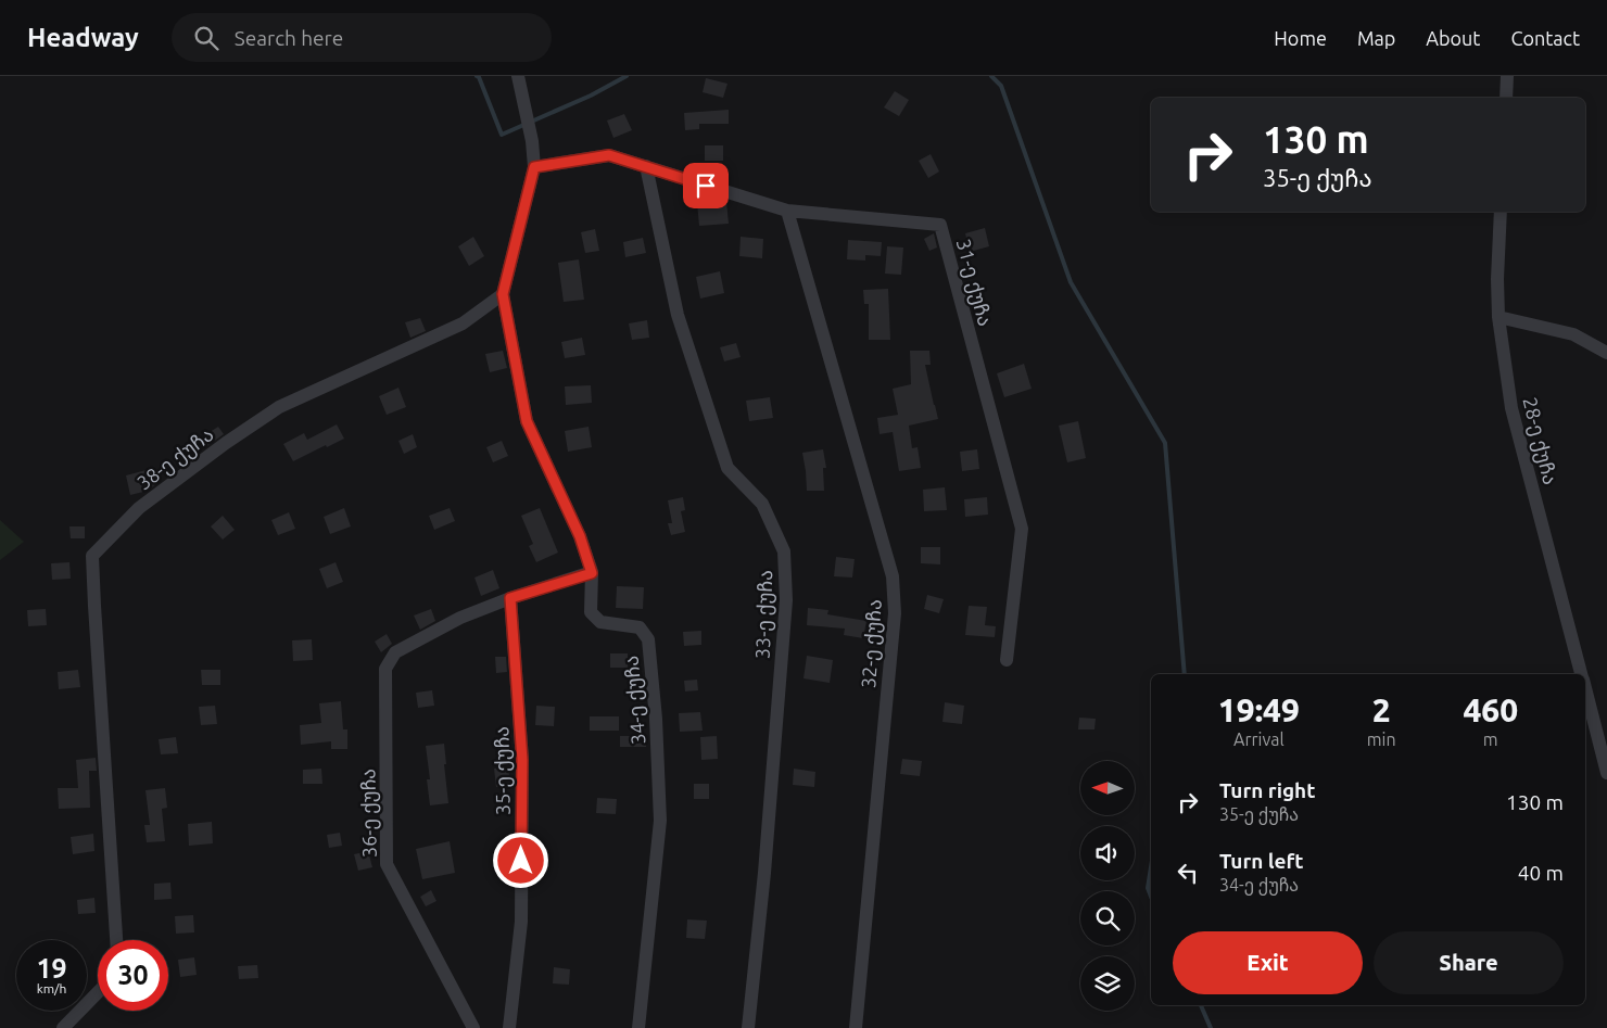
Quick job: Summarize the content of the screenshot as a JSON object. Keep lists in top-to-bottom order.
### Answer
{
  "streets": {
    "street": [
      "31-ე ქუჩა",
      "28-ე ქუჩა",
      "38-ე ქუჩა",
      "33-ე ქუჩა",
      "32-ე ქუჩა",
      "34-ე ქუჩა",
      "35-ე ქუჩა",
      "36-ე ქუჩა"
    ]
  },
  "crossings": [
    ["31-ე ქუჩა", "33-ე ქუჩა"],
    ["31-ე ქუჩა", "32-ე ქუჩა"],
    ["38-ე ქუჩა", "34-ე ქუჩა"],
    ["35-ე ქუჩა", "36-ე ქუჩა"]
  ],
  "north": "left",
  "page": {
    "header": "Headway",
    "search": "Search here",
    "nav": [
      "Home",
      "Map",
      "About",
      "Contact"
    ],
    "turn": ["130 m", "35-ე ქუჩა"],
    "eta": [
      "19:49",
      "Arrival",
      "2",
      "min",
      "460",
      "m"
    ],
    "list": [
      {
        "name": "Turn right",
        "note": "35-ე ქუჩა",
        "value": "130 m"
      },
      {
        "name": "Turn left",
        "note": "34-ე ქუჩა",
        "value": "40 m"
      }
    ],
    "buttons": ["Exit", "Share"],
    "speed": "19 km/h",
    "limit": "30"
  }
}
